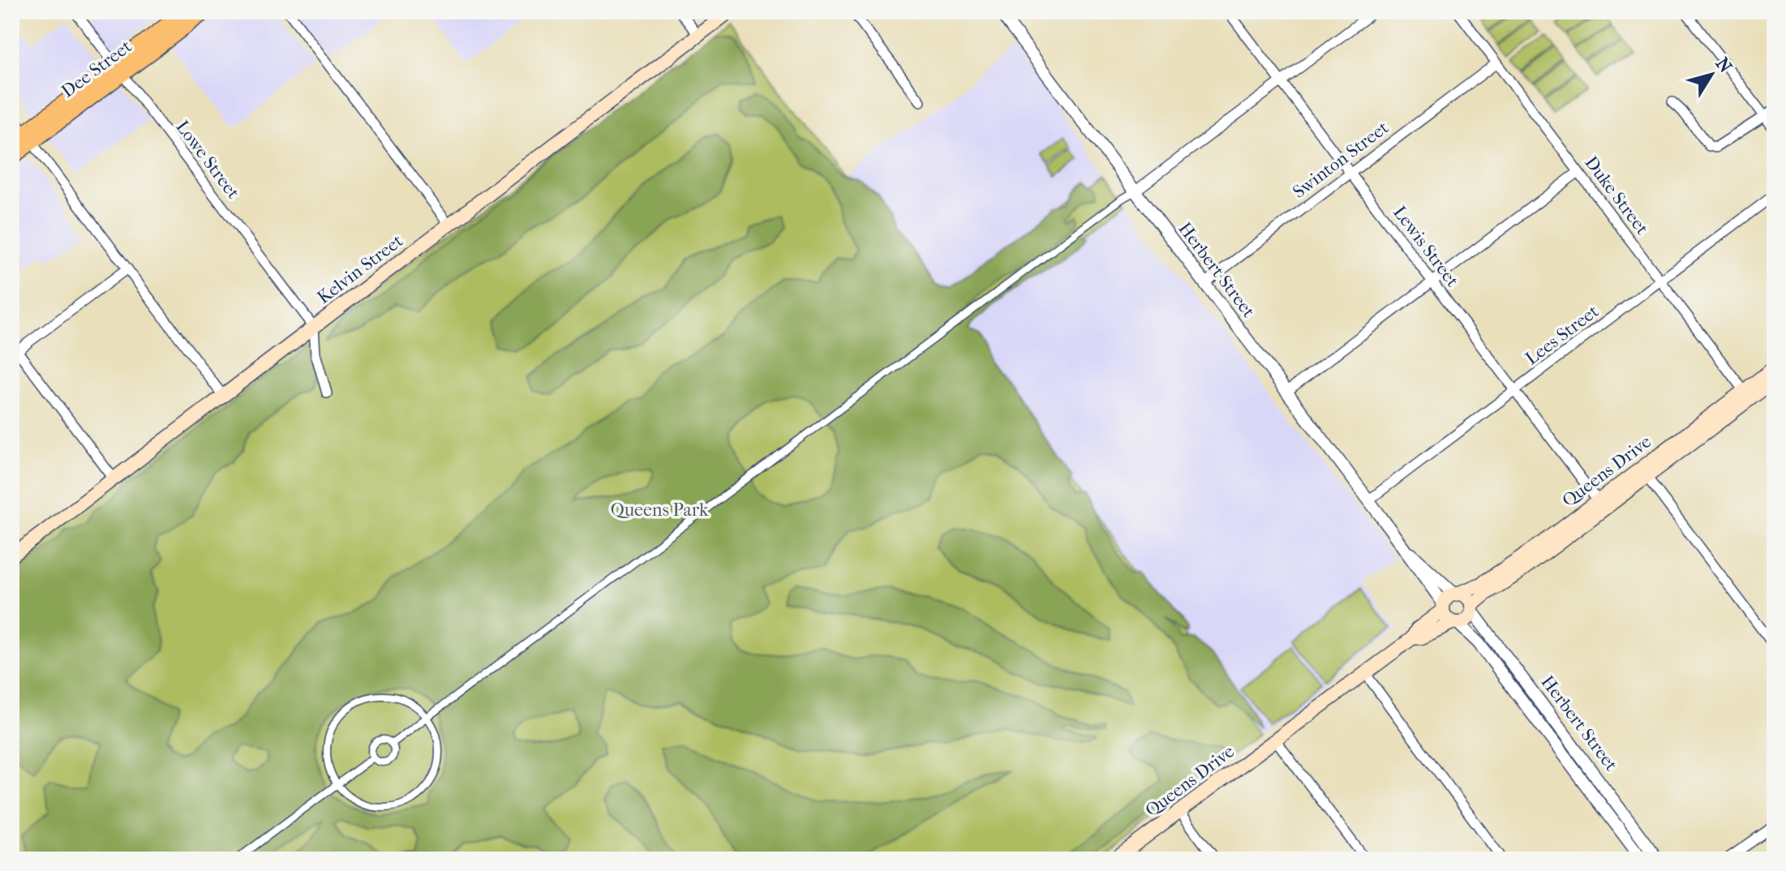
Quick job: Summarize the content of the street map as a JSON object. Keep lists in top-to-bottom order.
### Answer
{
  "streets": {
    "main road": [
      "Dee Street",
      "Kelvin Street",
      "Herbert Street",
      "Queens Drive"
    ],
    "street": [
      "Lowe Street",
      "Swinton Street",
      "Duke Street",
      "Lewis Street",
      "Lees Street"
    ]
  },
  "crossings": [
    ["Dee Street", "Lowe Street"],
    ["Lowe Street", "Kelvin Street"],
    ["Swinton Street", "Duke Street"],
    ["Swinton Street", "Lewis Street"],
    ["Swinton Street", "Herbert Street"],
    ["Duke Street", "Lees Street"],
    ["Duke Street", "Queens Drive"],
    ["Lewis Street", "Lees Street"],
    ["Lewis Street", "Queens Drive"],
    ["Herbert Street", "Lees Street"],
    ["Herbert Street", "Queens Drive"]
  ],
  "parks": ["Queens Park"],
  "north": "top right"
}
